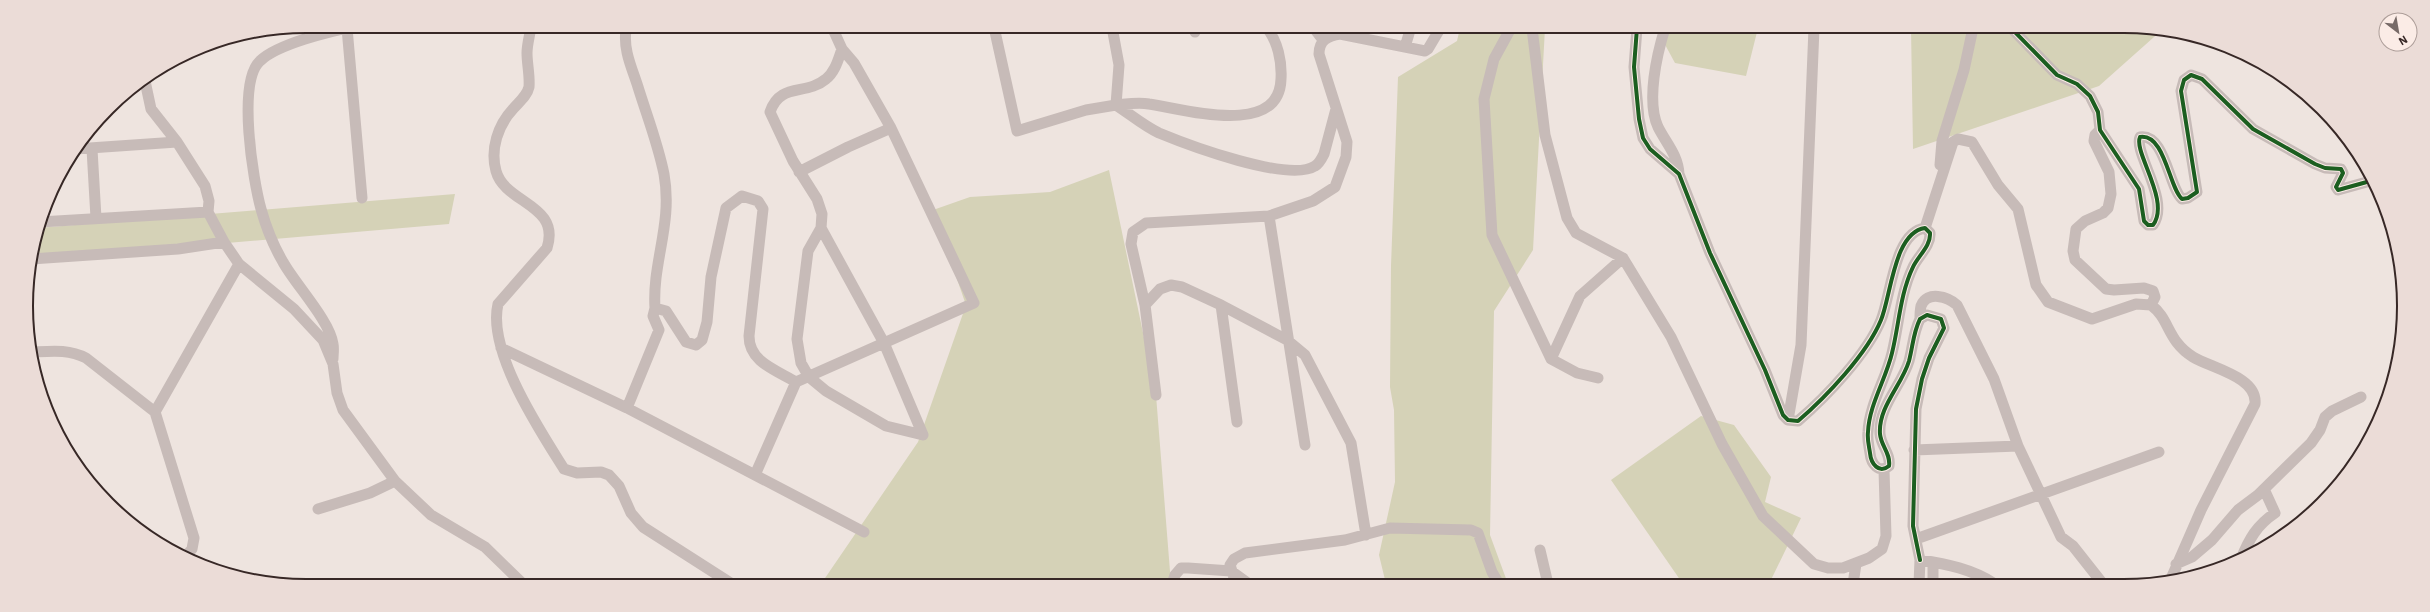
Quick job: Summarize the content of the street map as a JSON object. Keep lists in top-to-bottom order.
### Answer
{
  "north": "bottom right"
}
